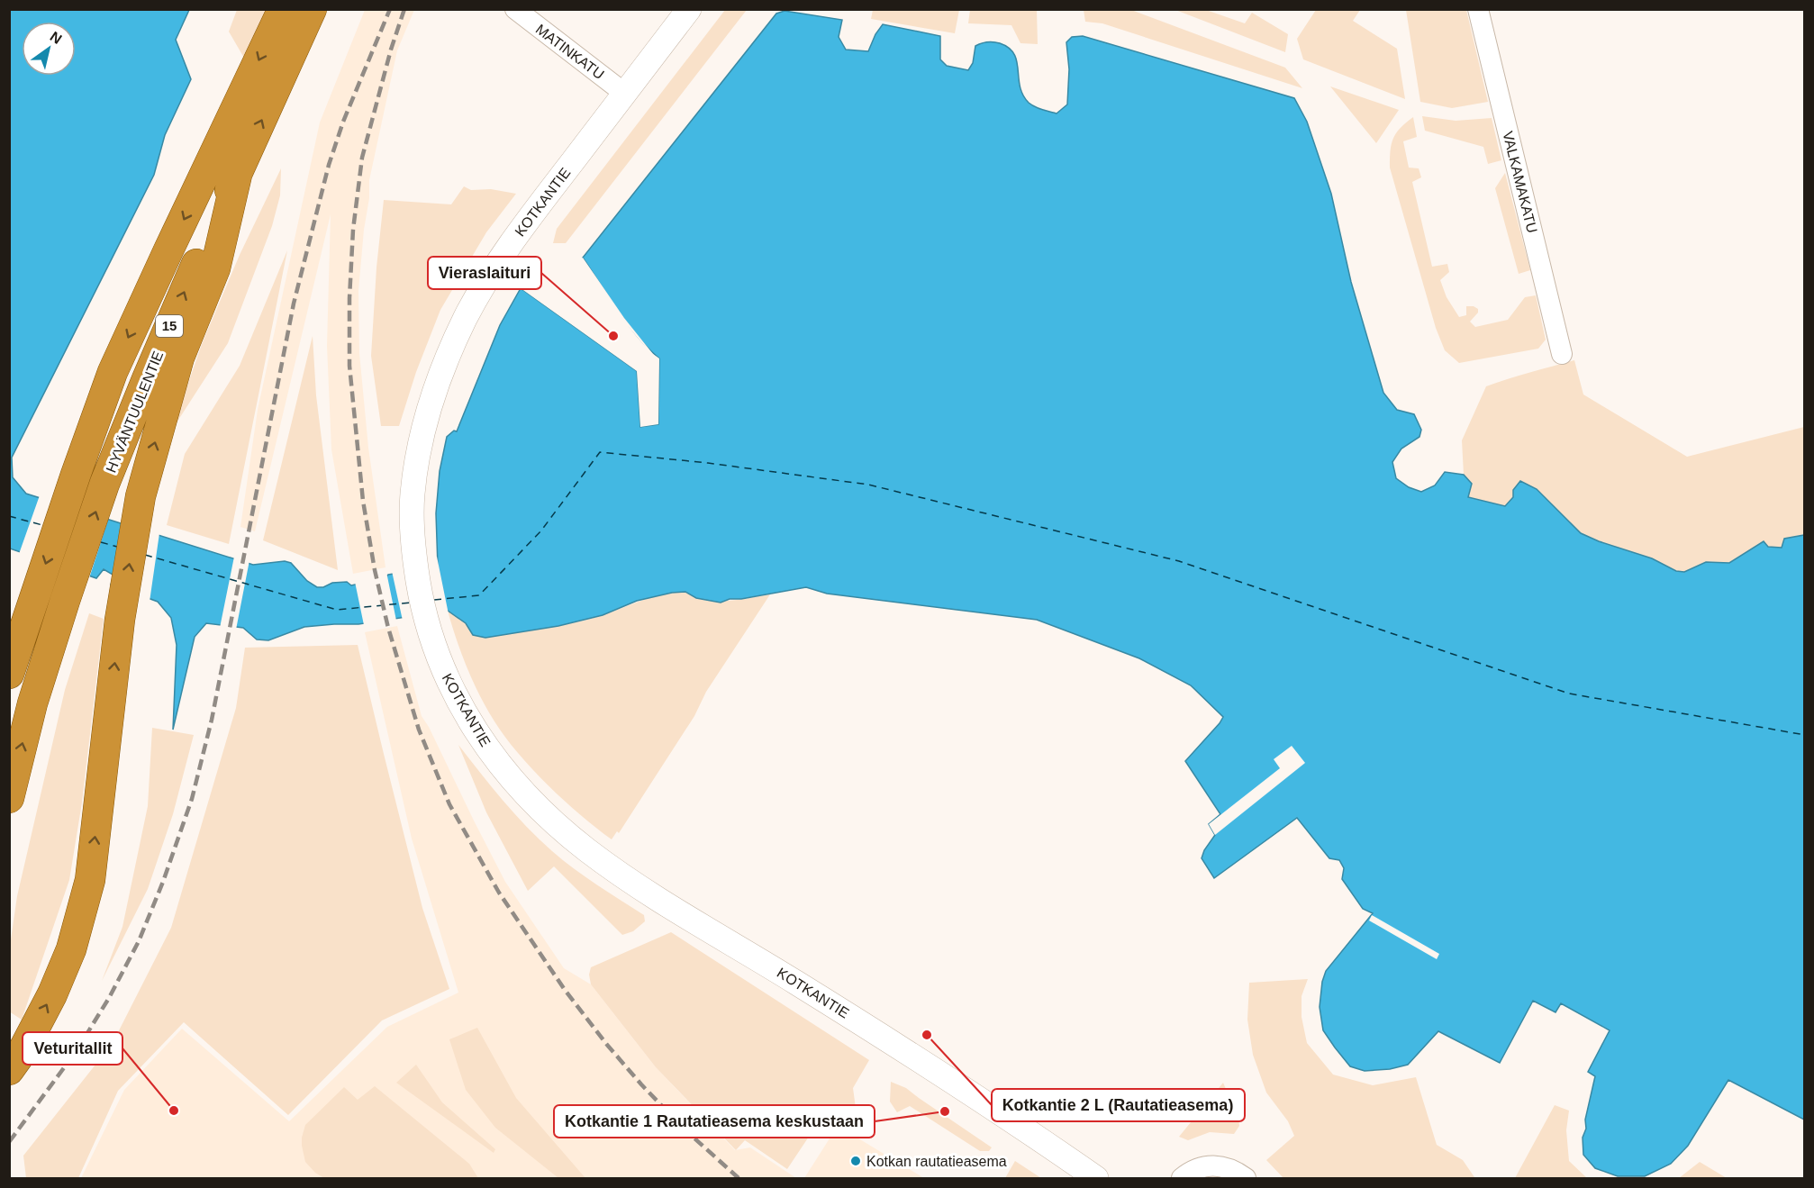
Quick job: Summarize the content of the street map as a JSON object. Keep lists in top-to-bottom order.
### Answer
{
  "streets": {
    "highway": ["15", "HYVÄNTUULENTIE"],
    "street": ["MATINKATU", "VALKAMAKATU", "KOTKANTIE"]
  },
  "crossings": [
    ["MATINKATU", "KOTKANTIE"]
  ],
  "places": [
    "Vieraslaituri",
    "Kotkantie 2 L (Rautatieasema)",
    "Veturitallit",
    "Kotkantie 1 Rautatieasema keskustaan",
    "Kotkan rautatieasema"
  ],
  "north": "top right"
}
